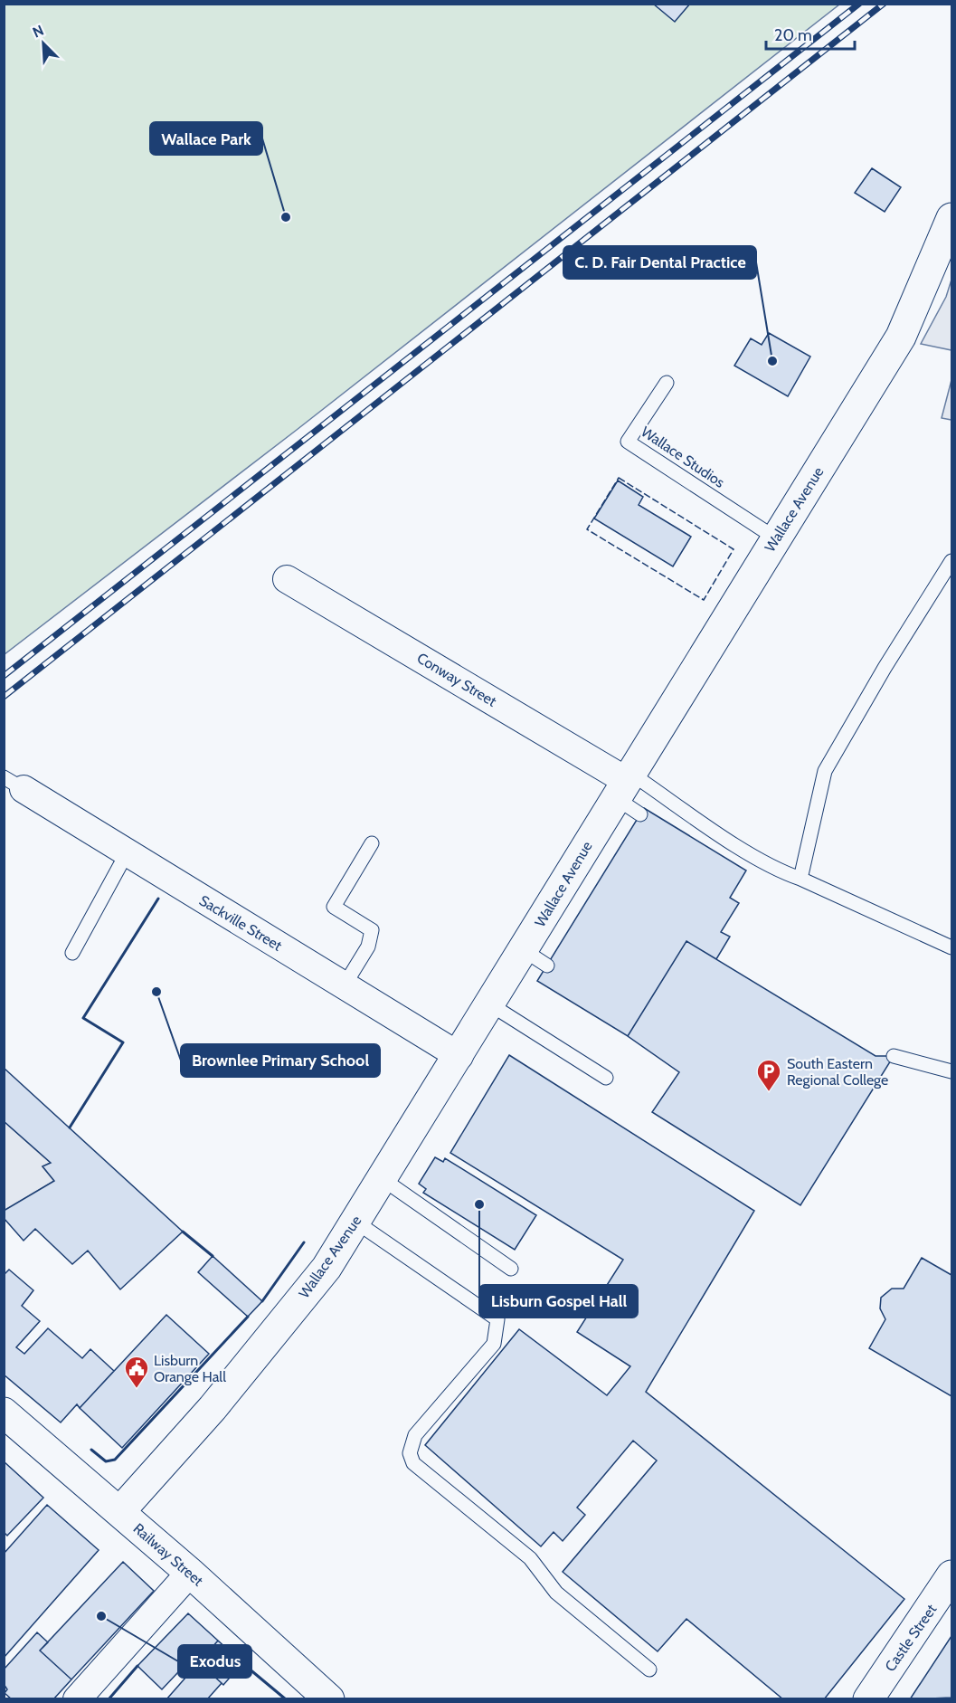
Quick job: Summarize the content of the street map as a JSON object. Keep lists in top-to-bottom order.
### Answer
{
  "streets": {
    "main road": ["Wallace Avenue", "Railway Street", "Castle Street"],
    "street": ["Conway Street", "Sackville Street"],
    "lane": ["Wallace Studios"]
  },
  "crossings": [
    ["Wallace Studios", "Wallace Avenue"],
    ["Wallace Avenue", "Conway Street"],
    ["Wallace Avenue", "Sackville Street"],
    ["Wallace Avenue", "Railway Street"]
  ],
  "places": {
    "other": [
      "Wallace Park",
      "C. D. Fair Dental Practice",
      "Brownlee Primary School",
      "Lisburn Gospel Hall",
      "Exodus"
    ],
    "parking": ["South Eastern Regional College"],
    "public building": ["Lisburn Orange Hall"]
  },
  "scale_bar": "20 m",
  "north": "top left"
}
